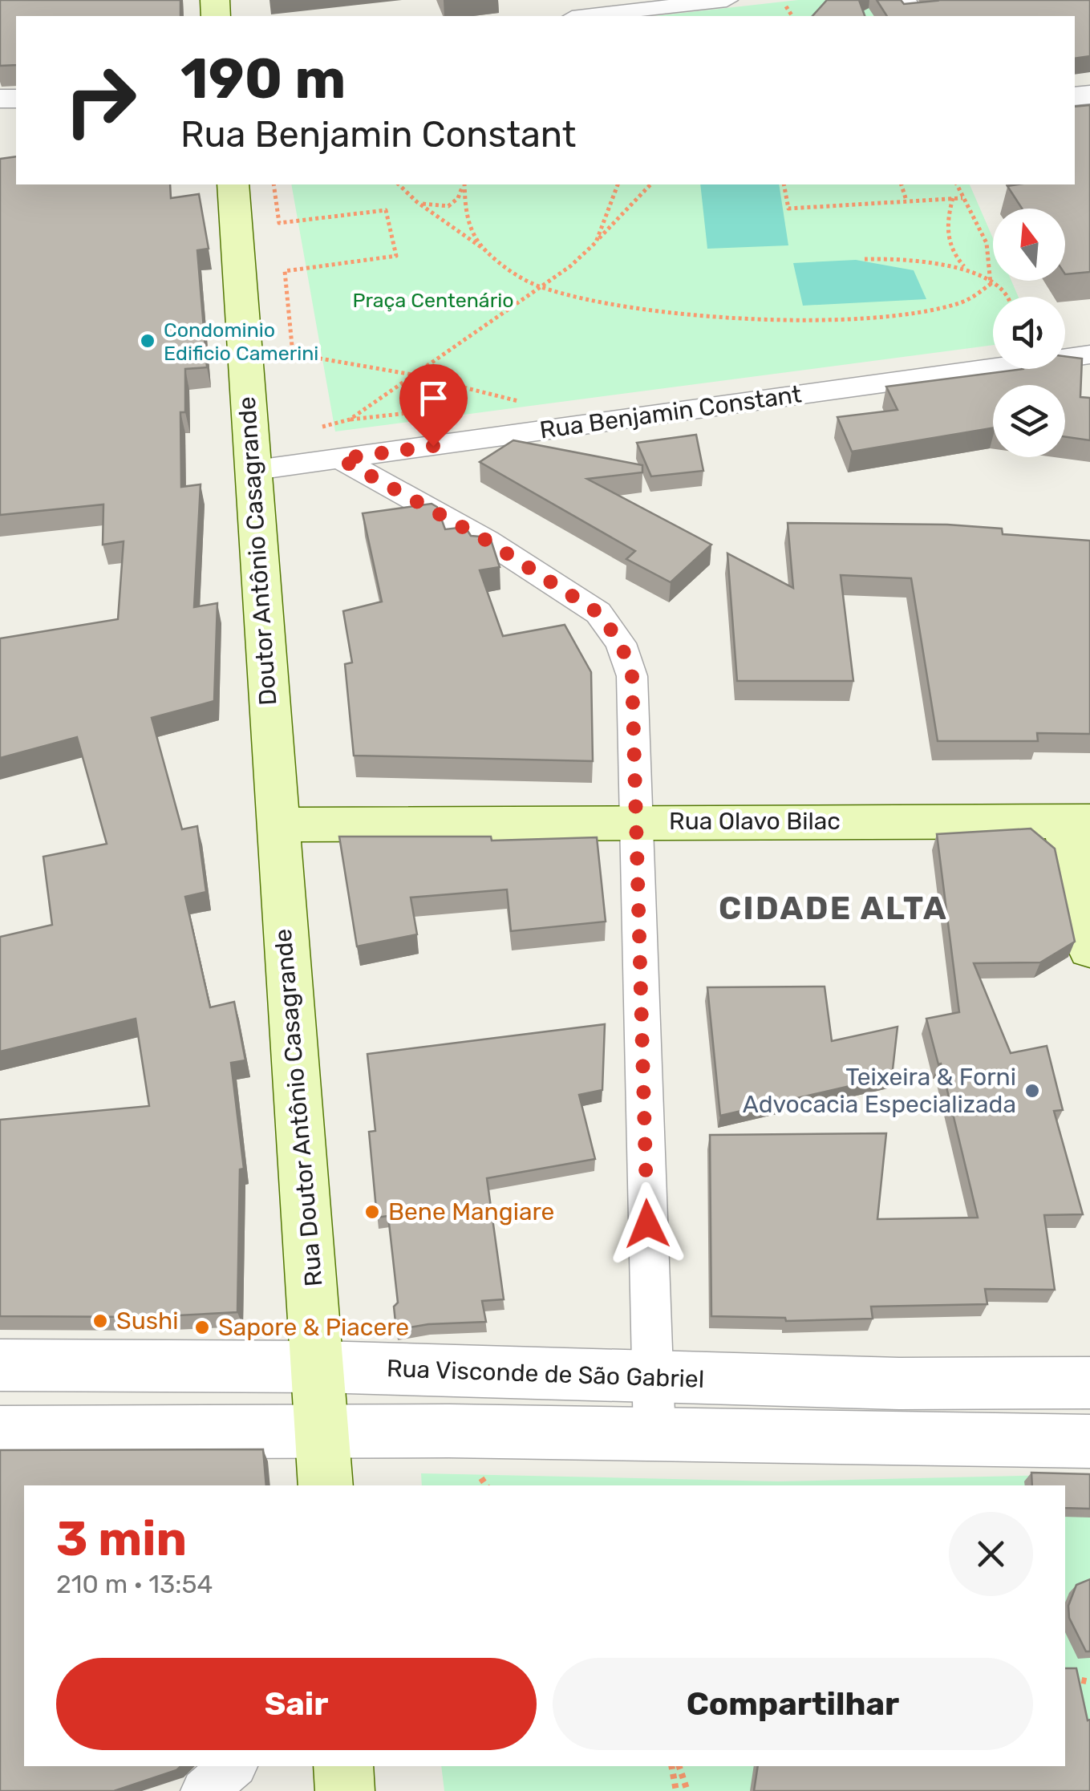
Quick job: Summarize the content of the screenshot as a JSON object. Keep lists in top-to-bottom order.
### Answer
{
  "streets": {
    "main road": ["Doutor Antônio Casagrande", "Rua Olavo Bilac", "Rua Doutor Antônio Casagrande"],
    "street": ["Rua Benjamin Constant", "Rua Visconde de São Gabriel"]
  },
  "crossings": [
    ["Rua Benjamin Constant", "Doutor Antônio Casagrande"],
    ["Doutor Antônio Casagrande", "Rua Olavo Bilac"],
    ["Doutor Antônio Casagrande", "Rua Doutor Antônio Casagrande"],
    ["Rua Olavo Bilac", "Rua Doutor Antônio Casagrande"],
    ["Rua Doutor Antônio Casagrande", "Rua Visconde de São Gabriel"]
  ],
  "districts": ["CIDADE ALTA"],
  "parks": ["Praça Centenário"],
  "places": [
    "Condominio Edificio Camerini",
    "Teixeira & Forni Advocacia Especializada",
    "Bene Mangiare",
    "Sushi",
    "Sapore & Piacere"
  ],
  "north": "top",
  "page": {
    "turn": ["190 m", "Rua Benjamin Constant"],
    "heading": ["3 min", "210 m · 13:54"],
    "buttons": ["Sair", "Compartilhar"]
  }
}
